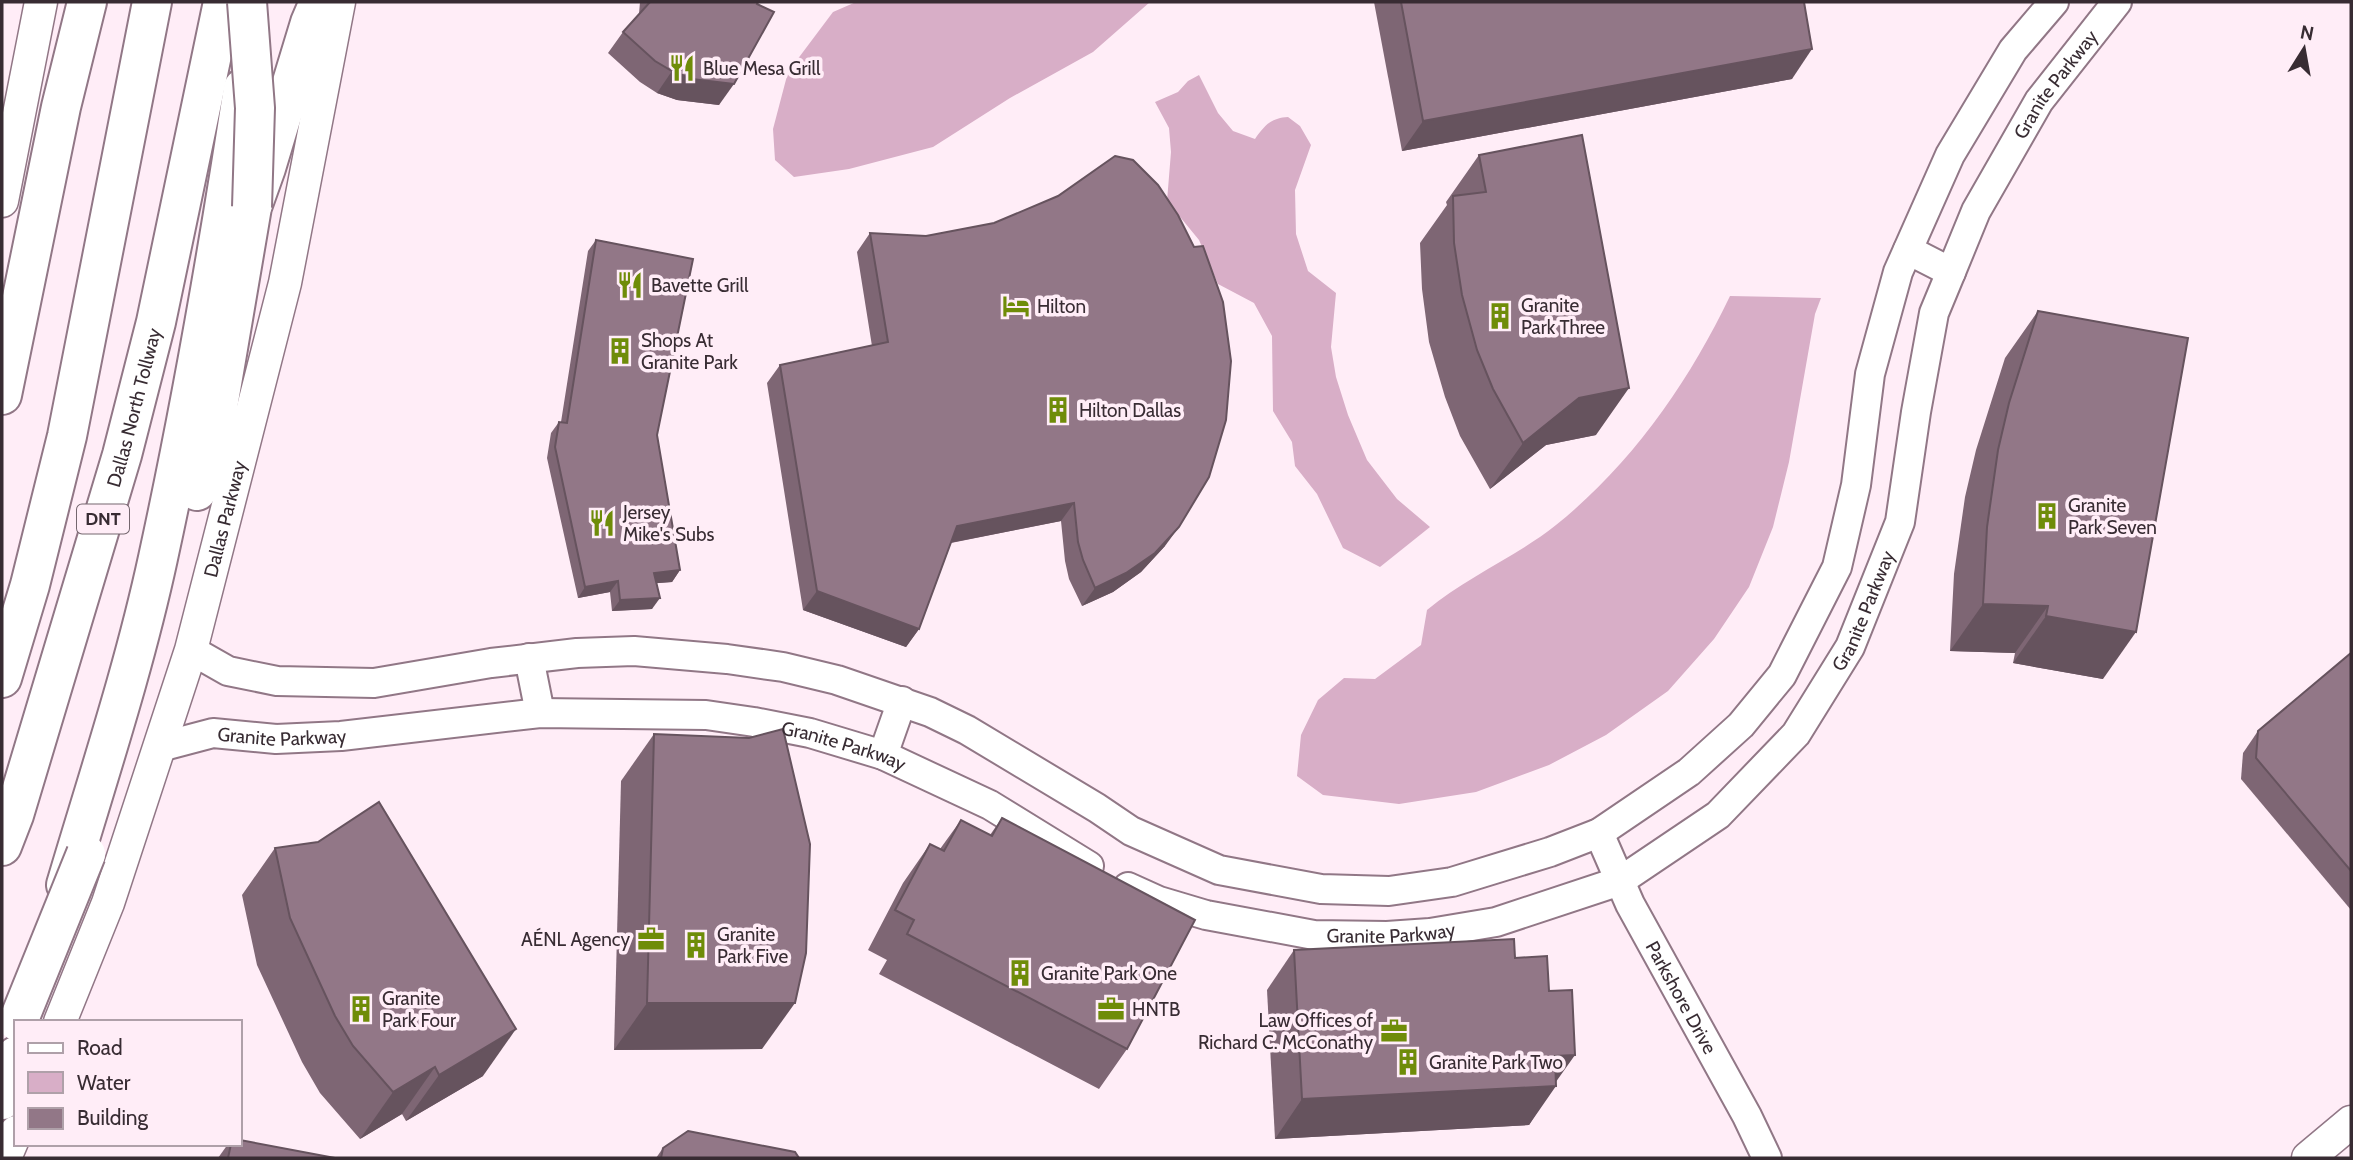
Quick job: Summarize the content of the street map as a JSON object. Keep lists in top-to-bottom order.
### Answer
{
  "streets": {
    "highway": ["Dallas North Tollway", "DNT"],
    "main road": ["Dallas Parkway"],
    "street": ["Granite Parkway", "Parkshore Drive"]
  },
  "crossings": [
    ["Granite Parkway", "Dallas Parkway"],
    ["Granite Parkway", "Parkshore Drive"]
  ],
  "places": {
    "restaurant": ["Blue Mesa Grill", "Bavette Grill", "Jersey Mike's Subs"],
    "hotel": ["Hilton"],
    "building": [
      "Granite Park Three",
      "Shops At Granite Park",
      "Hilton Dallas",
      "Granite Park Seven",
      "Granite Park Five",
      "Granite Park One",
      "Granite Park Four",
      "Granite Park Two"
    ],
    "office": ["AÉNL Agency", "HNTB", "Law Offices of Richard C. McConathy"]
  },
  "legend": ["Road", "Water", "Building"],
  "north": "top"
}
